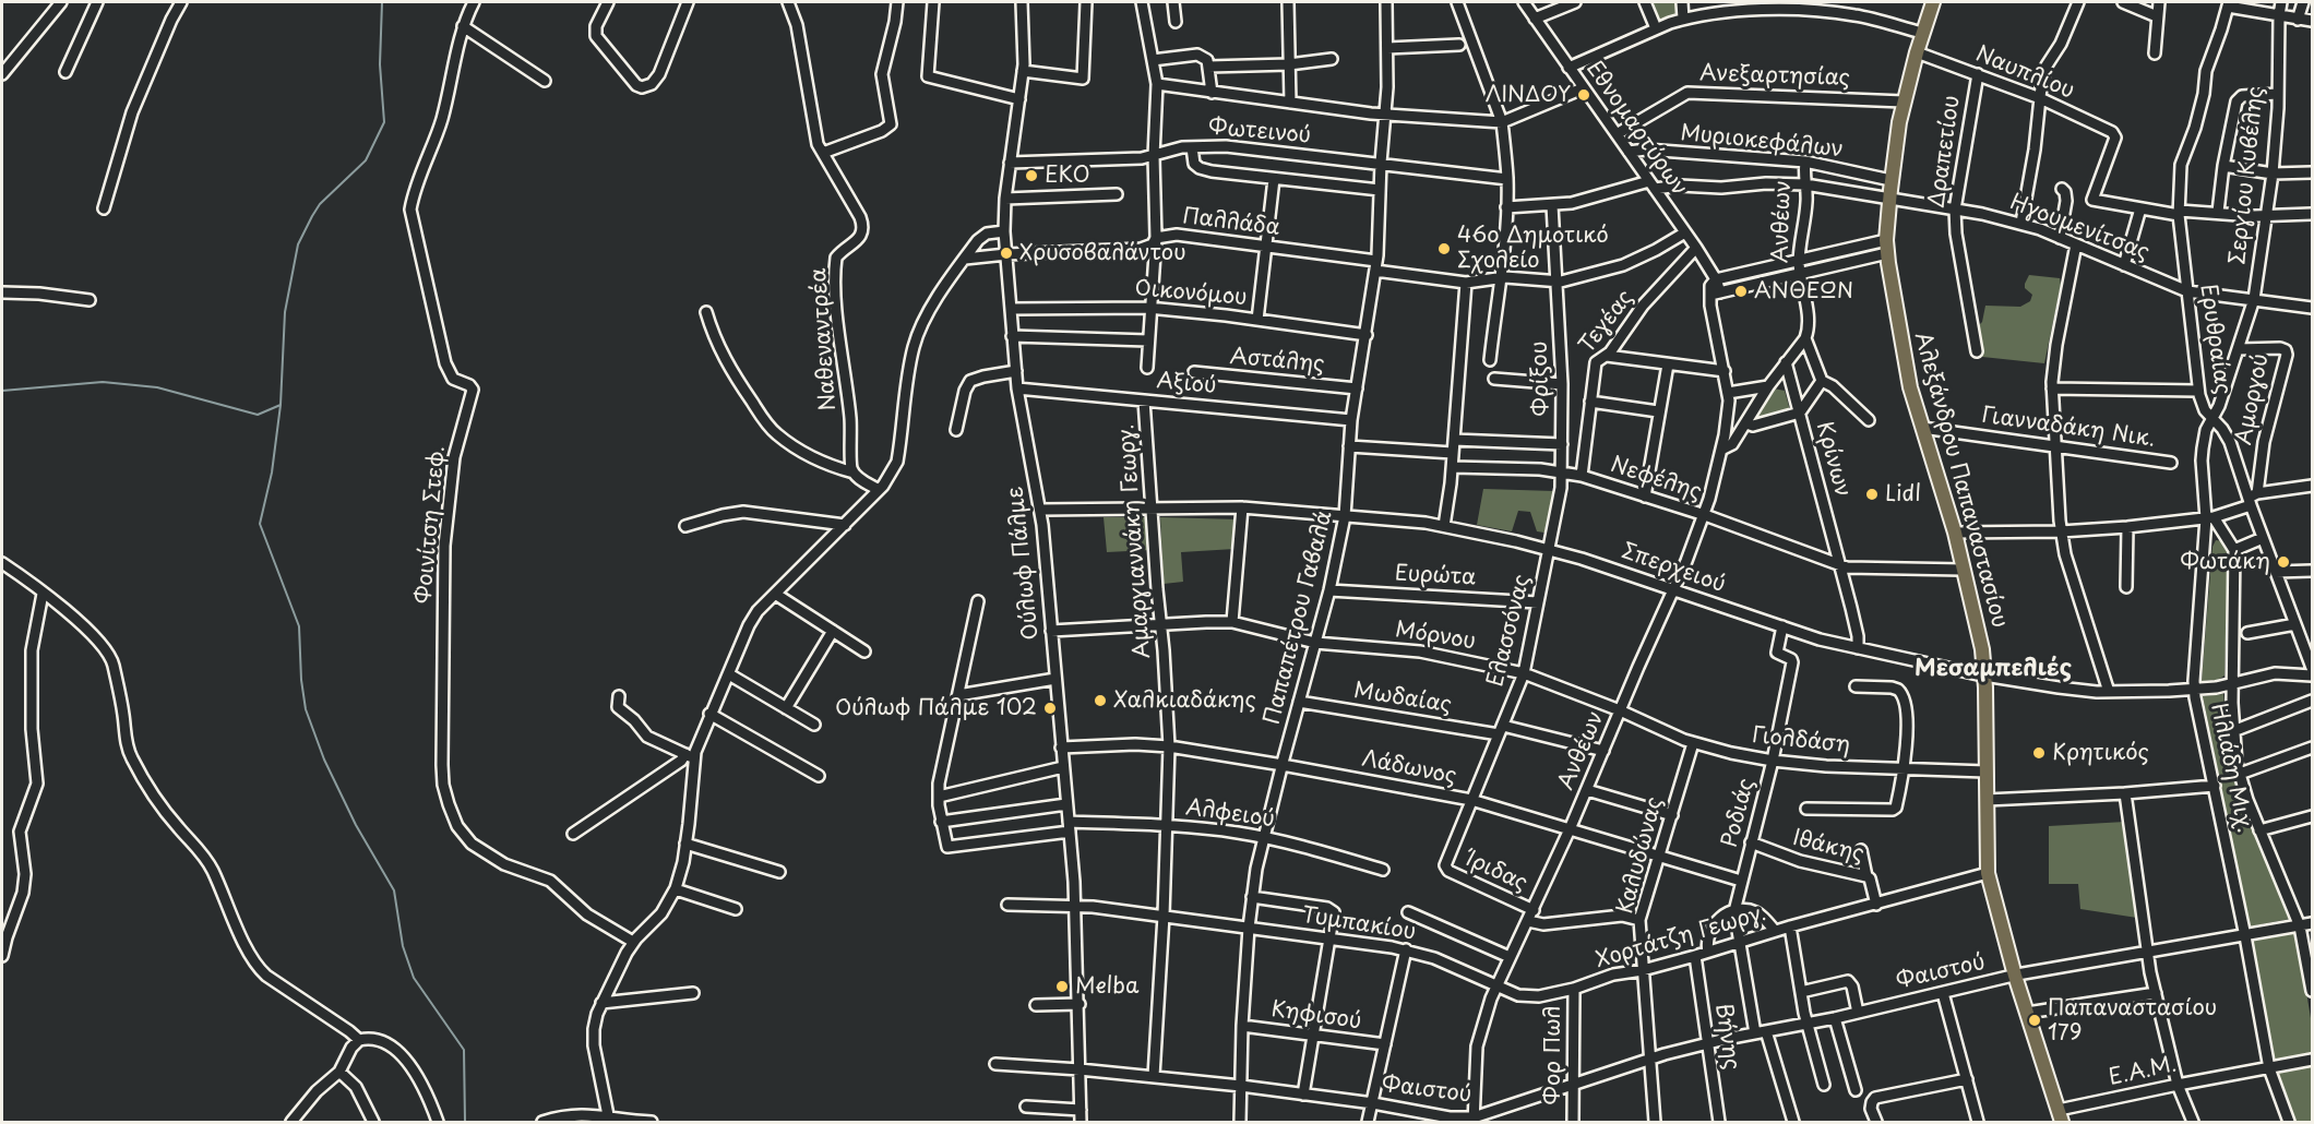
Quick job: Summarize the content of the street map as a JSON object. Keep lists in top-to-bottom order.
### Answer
{
  "streets": {
    "main road": ["Αλεξάνδρου Παπαναστασίου"],
    "street": [
      "Ναυπλίου",
      "Ανεξαρτησίας",
      "Εθνομαρτύρων",
      "Φωτεινού",
      "Μυριοκεφάλων",
      "Δραπετίου",
      "Σεργίου Κυβέλης",
      "Ανθέων",
      "Παλλάδα",
      "Ηγουμενίτσας",
      "Οικονόμου",
      "Τεγέας",
      "Ναθεναντρέα",
      "Ερυθραίας",
      "Αστάλης",
      "Φρίξου",
      "Αξιού",
      "Αμοργού",
      "Γιανναδάκη Νικ.",
      "Κρίνων",
      "Νεφέλης",
      "Φοινίτση Στεφ.",
      "Αμαργιαννάκη Γεωργ.",
      "Ούλωφ Πάλμε",
      "Σπερχειού",
      "Ευρώτα",
      "Παπαπέτρου Γαβαλά",
      "Ελασσόνας",
      "Μόρνου",
      "Μωδαίας",
      "Γιολδάση",
      "Λάδωνος",
      "Ηλιάδη Μιχ.",
      "Ροδιάς",
      "Αλφειού",
      "Ιθάκης",
      "Καλυδώνας",
      "Ίριδας",
      "Τυμπακίου",
      "Χορτάτζη Γεωργ.",
      "Φαιστού",
      "Κηφισού",
      "Βήνης",
      "Φορ Πωλ",
      "Ε.Α.Μ."
    ]
  },
  "crossings": [
    ["Ναυπλίου", "Δραπετίου"],
    ["Ναυπλίου", "Αλεξάνδρου Παπαναστασίου"],
    ["Ανεξαρτησίας", "Εθνομαρτύρων"],
    ["Ανεξαρτησίας", "Αλεξάνδρου Παπαναστασίου"],
    ["Εθνομαρτύρων", "Μυριοκεφάλων"],
    ["Εθνομαρτύρων", "Ανθέων"],
    ["Εθνομαρτύρων", "Παλλάδα"],
    ["Εθνομαρτύρων", "Ηγουμενίτσας"],
    ["Εθνομαρτύρων", "Τεγέας"],
    ["Φωτεινού", "Ούλωφ Πάλμε"],
    ["Φωτεινού", "Παπαπέτρου Γαβαλά"],
    ["Μυριοκεφάλων", "Ανθέων"],
    ["Μυριοκεφάλων", "Αλεξάνδρου Παπαναστασίου"],
    ["Δραπετίου", "Ηγουμενίτσας"],
    ["Σεργίου Κυβέλης", "Ηγουμενίτσας"],
    ["Σεργίου Κυβέλης", "Ερυθραίας"],
    ["Σεργίου Κυβέλης", "Αμοργού"],
    ["Σεργίου Κυβέλης", "Ηλιάδη Μιχ."],
    ["Ανθέων", "Ηγουμενίτσας"],
    ["Ανθέων", "Νεφέλης"],
    ["Ανθέων", "Σπερχειού"],
    ["Ανθέων", "Μόρνου"],
    ["Ανθέων", "Μωδαίας"],
    ["Ανθέων", "Γιολδάση"],
    ["Ανθέων", "Λάδωνος"],
    ["Ανθέων", "Ίριδας"],
    ["Ανθέων", "Τυμπακίου"],
    ["Ανθέων", "Χορτάτζη Γεωργ."],
    ["Ανθέων", "Φαιστού"],
    ["Παλλάδα", "Φρίξου"],
    ["Παλλάδα", "Ούλωφ Πάλμε"],
    ["Παλλάδα", "Παπαπέτρου Γαβαλά"],
    ["Ηγουμενίτσας", "Ερυθραίας"],
    ["Ηγουμενίτσας", "Φρίξου"],
    ["Ηγουμενίτσας", "Αλεξάνδρου Παπαναστασίου"],
    ["Οικονόμου", "Ούλωφ Πάλμε"],
    ["Οικονόμου", "Παπαπέτρου Γαβαλά"],
    ["Τεγέας", "Νεφέλης"],
    ["Ερυθραίας", "Αμοργού"],
    ["Ερυθραίας", "Ηλιάδη Μιχ."],
    ["Αστάλης", "Παπαπέτρου Γαβαλά"],
    ["Φρίξου", "Νεφέλης"],
    ["Φρίξου", "Σπερχειού"],
    ["Φρίξου", "Ελασσόνας"],
    ["Αξιού", "Αμαργιαννάκη Γεωργ."],
    ["Αξιού", "Ούλωφ Πάλμε"],
    ["Αξιού", "Παπαπέτρου Γαβαλά"],
    ["Γιανναδάκη Νικ.", "Αλεξάνδρου Παπαναστασίου"],
    ["Κρίνων", "Νεφέλης"],
    ["Νεφέλης", "Αλεξάνδρου Παπαναστασίου"],
    ["Αλεξάνδρου Παπαναστασίου", "Σπερχειού"],
    ["Αλεξάνδρου Παπαναστασίου", "Γιολδάση"],
    ["Αλεξάνδρου Παπαναστασίου", "Χορτάτζη Γεωργ."],
    ["Αλεξάνδρου Παπαναστασίου", "Φαιστού"],
    ["Αλεξάνδρου Παπαναστασίου", "Ε.Α.Μ."],
    ["Αμαργιαννάκη Γεωργ.", "Σπερχειού"],
    ["Αμαργιαννάκη Γεωργ.", "Μόρνου"],
    ["Αμαργιαννάκη Γεωργ.", "Λάδωνος"],
    ["Αμαργιαννάκη Γεωργ.", "Αλφειού"],
    ["Αμαργιαννάκη Γεωργ.", "Τυμπακίου"],
    ["Αμαργιαννάκη Γεωργ.", "Φαιστού"],
    ["Ούλωφ Πάλμε", "Σπερχειού"],
    ["Ούλωφ Πάλμε", "Μόρνου"],
    ["Ούλωφ Πάλμε", "Λάδωνος"],
    ["Ούλωφ Πάλμε", "Αλφειού"],
    ["Ούλωφ Πάλμε", "Τυμπακίου"],
    ["Ούλωφ Πάλμε", "Φαιστού"],
    ["Σπερχειού", "Παπαπέτρου Γαβαλά"],
    ["Σπερχειού", "Ελασσόνας"],
    ["Σπερχειού", "Ηλιάδη Μιχ."],
    ["Σπερχειού", "Ροδιάς"],
    ["Ευρώτα", "Παπαπέτρου Γαβαλά"],
    ["Ευρώτα", "Ελασσόνας"],
    ["Παπαπέτρου Γαβαλά", "Μόρνου"],
    ["Παπαπέτρου Γαβαλά", "Μωδαίας"],
    ["Παπαπέτρου Γαβαλά", "Λάδωνος"],
    ["Παπαπέτρου Γαβαλά", "Αλφειού"],
    ["Παπαπέτρου Γαβαλά", "Τυμπακίου"],
    ["Παπαπέτρου Γαβαλά", "Φαιστού"],
    ["Παπαπέτρου Γαβαλά", "Κηφισού"],
    ["Ελασσόνας", "Μόρνου"],
    ["Ελασσόνας", "Μωδαίας"],
    ["Ελασσόνας", "Λάδωνος"],
    ["Ελασσόνας", "Ίριδας"],
    ["Μόρνου", "Γιολδάση"],
    ["Γιολδάση", "Ροδιάς"],
    ["Γιολδάση", "Καλυδώνας"],
    ["Λάδωνος", "Ροδιάς"],
    ["Λάδωνος", "Καλυδώνας"],
    ["Ηλιάδη Μιχ.", "Φαιστού"],
    ["Ηλιάδη Μιχ.", "Ε.Α.Μ."],
    ["Ροδιάς", "Ιθάκης"],
    ["Ροδιάς", "Χορτάτζη Γεωργ."],
    ["Ροδιάς", "Φαιστού"],
    ["Ιθάκης", "Χορτάτζη Γεωργ."],
    ["Καλυδώνας", "Ίριδας"],
    ["Καλυδώνας", "Χορτάτζη Γεωργ."],
    ["Καλυδώνας", "Φαιστού"],
    ["Τυμπακίου", "Χορτάτζη Γεωργ."],
    ["Χορτάτζη Γεωργ.", "Βήνης"],
    ["Χορτάτζη Γεωργ.", "Φορ Πωλ"],
    ["Φαιστού", "Βήνης"],
    ["Φαιστού", "Φορ Πωλ"]
  ],
  "districts": ["Μεσαμπελιές"],
  "places": [
    "ΛΙΝΔΟΥ",
    "EKO",
    "46ο Δημοτικό Σχολείο",
    "Χρυσοβαλάντου",
    "ΑΝΘΕΩΝ",
    "Lidl",
    "Φωτάκη",
    "Χαλκιαδάκης",
    "Ούλωφ Πάλμε 102",
    "Κρητικός",
    "Melba",
    "Παπαναστασίου 179"
  ]
}
